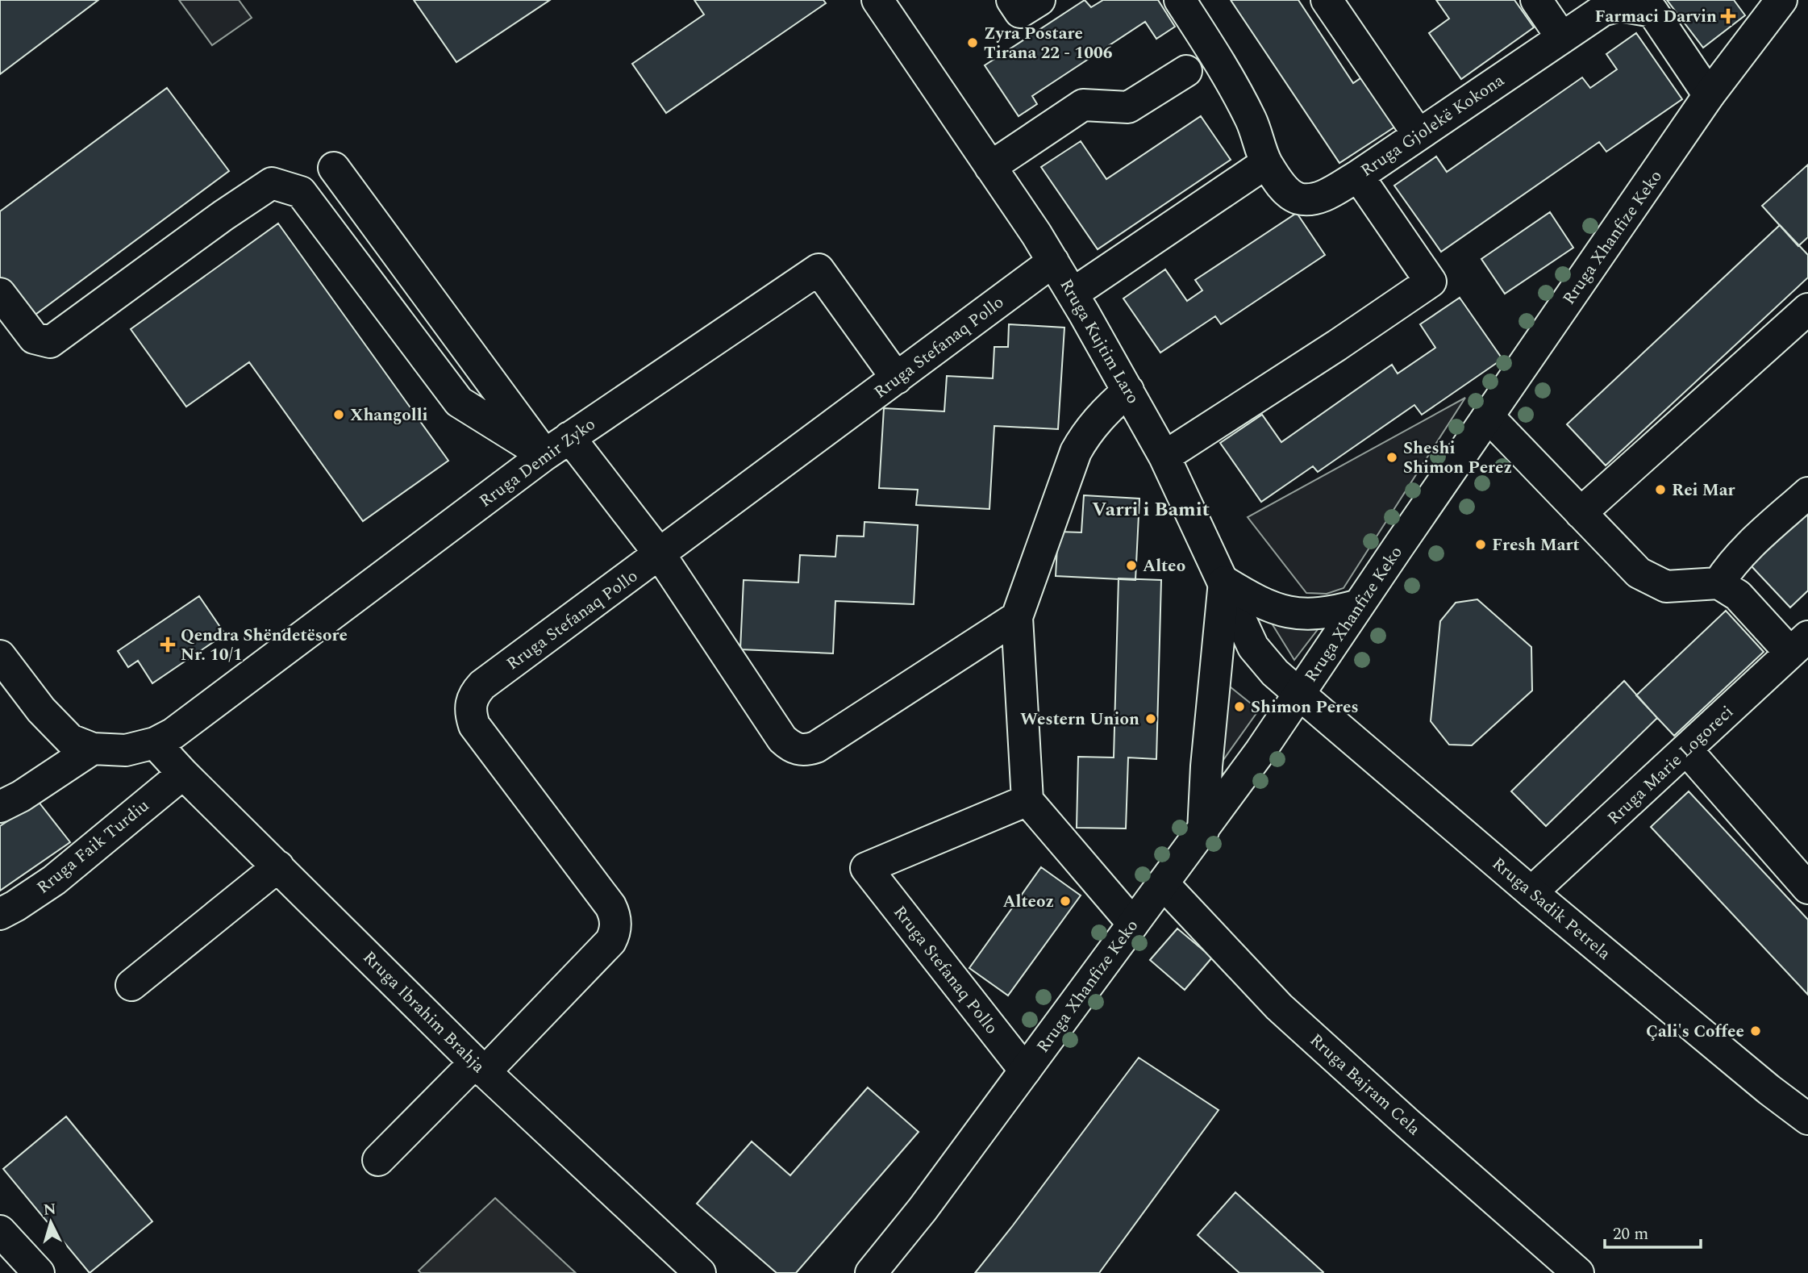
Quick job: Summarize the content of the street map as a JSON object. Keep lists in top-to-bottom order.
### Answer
{
  "streets": {
    "street": [
      "Rruga Gjolekë Kokona",
      "Rruga Xhanfize Keko",
      "Rruga Kujtim Laro",
      "Rruga Stefanaq Pollo",
      "Rruga Demir Zyko",
      "Rruga Marie Logoreci",
      "Rruga Faik Turdiu",
      "Rruga Sadik Petrela",
      "Rruga Ibrahim Brahja",
      "Rruga Bajram Cela"
    ]
  },
  "crossings": [
    ["Rruga Gjolekë Kokona", "Rruga Xhanfize Keko"],
    ["Rruga Xhanfize Keko", "Rruga Kujtim Laro"],
    ["Rruga Xhanfize Keko", "Rruga Stefanaq Pollo"],
    ["Rruga Xhanfize Keko", "Rruga Sadik Petrela"],
    ["Rruga Xhanfize Keko", "Rruga Bajram Cela"],
    ["Rruga Kujtim Laro", "Rruga Stefanaq Pollo"],
    ["Rruga Kujtim Laro", "Rruga Sadik Petrela"],
    ["Rruga Stefanaq Pollo", "Rruga Demir Zyko"],
    ["Rruga Stefanaq Pollo", "Rruga Ibrahim Brahja"],
    ["Rruga Demir Zyko", "Rruga Ibrahim Brahja"],
    ["Rruga Marie Logoreci", "Rruga Sadik Petrela"],
    ["Rruga Faik Turdiu", "Rruga Ibrahim Brahja"]
  ],
  "districts": ["Varri i Bamit"],
  "places": {
    "health": ["Farmaci Darvin", "Qendra Shëndetësore Nr. 10/1"],
    "other": [
      "Zyra Postare Tirana 22 - 1006",
      "Xhangolli",
      "Sheshi Shimon Perez",
      "Rei Mar",
      "Fresh Mart",
      "Alteo",
      "Shimon Peres",
      "Western Union",
      "Alteoz",
      "Çali's Coffee"
    ]
  },
  "scale_bar": "20 m",
  "north": "top"
}
